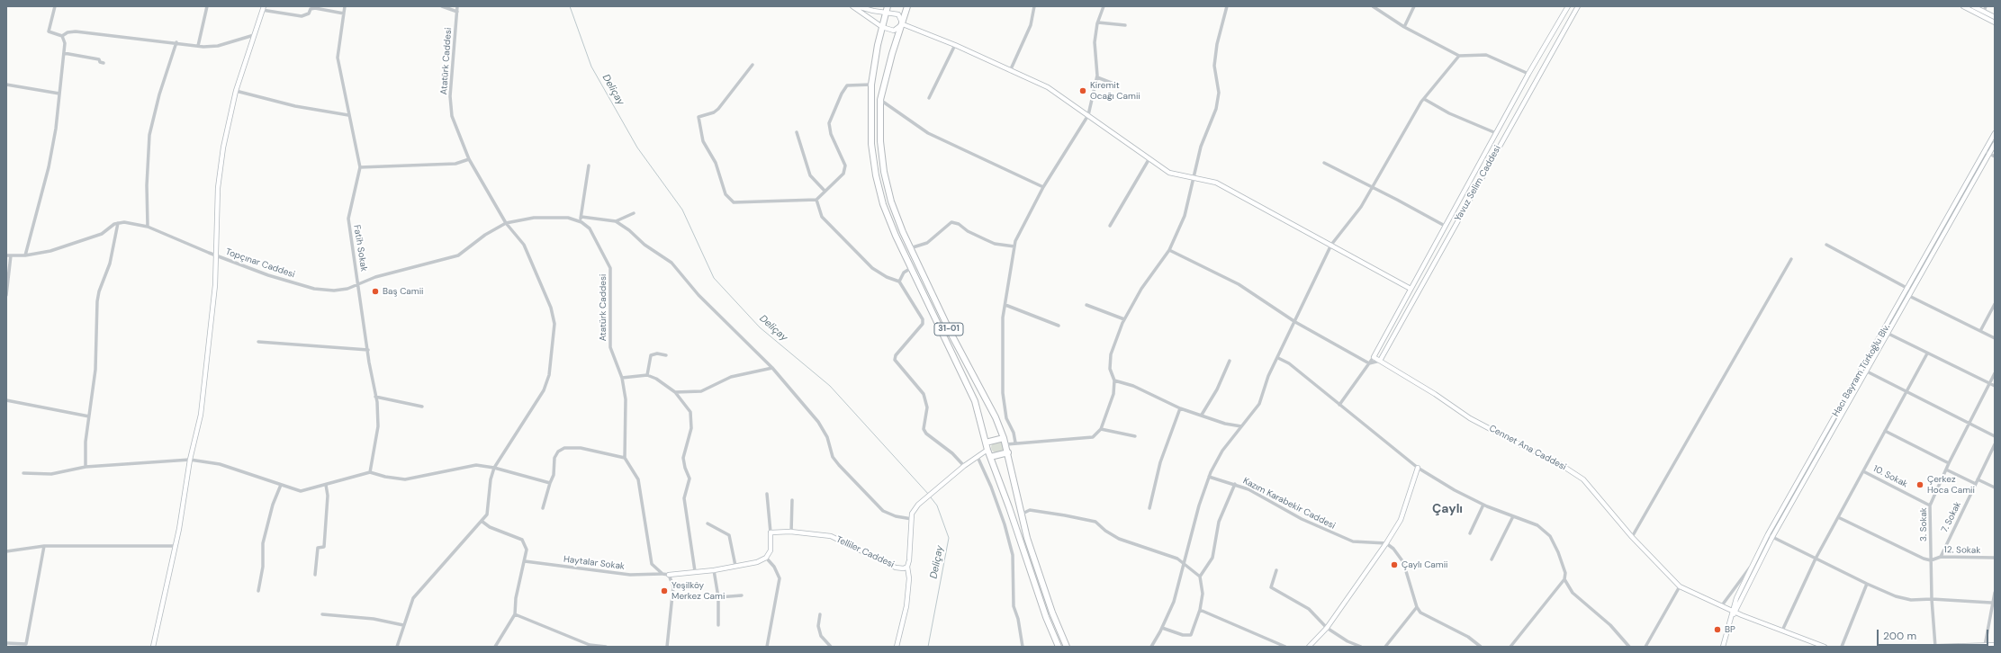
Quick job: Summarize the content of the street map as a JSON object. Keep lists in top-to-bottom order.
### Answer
{
  "streets": {
    "highway": ["31-01"],
    "street": [
      "Atatürk Caddesi",
      "Yavuz Selim Caddesi",
      "Fatih Sokak",
      "Topçınar Caddesi",
      "Hacı Bayram Türkoğlu Blv.",
      "Cennet Ana Caddesi",
      "10. Sokak",
      "Kazım Karabekir Caddesi",
      "7. Sokak",
      "3. Sokak",
      "12. Sokak",
      "Telliler Caddesi",
      "Haytalar Sokak"
    ]
  },
  "crossings": [
    ["Atatürk Caddesi", "Topçınar Caddesi"],
    ["Yavuz Selim Caddesi", "Cennet Ana Caddesi"],
    ["Fatih Sokak", "Topçınar Caddesi"],
    ["31-01", "Telliler Caddesi"],
    ["Hacı Bayram Türkoğlu Blv.", "Cennet Ana Caddesi"],
    ["10. Sokak", "3. Sokak"],
    ["7. Sokak", "12. Sokak"],
    ["3. Sokak", "12. Sokak"]
  ],
  "districts": ["Çaylı"],
  "water": ["Deliçay"],
  "places": [
    "Kiremit Ocağı Camii",
    "Baş Camii",
    "Çerkez Hoca Camii",
    "Çaylı Camii",
    "Yeşilköy Merkez Cami",
    "BP"
  ],
  "scale_bar": "200 m"
}
